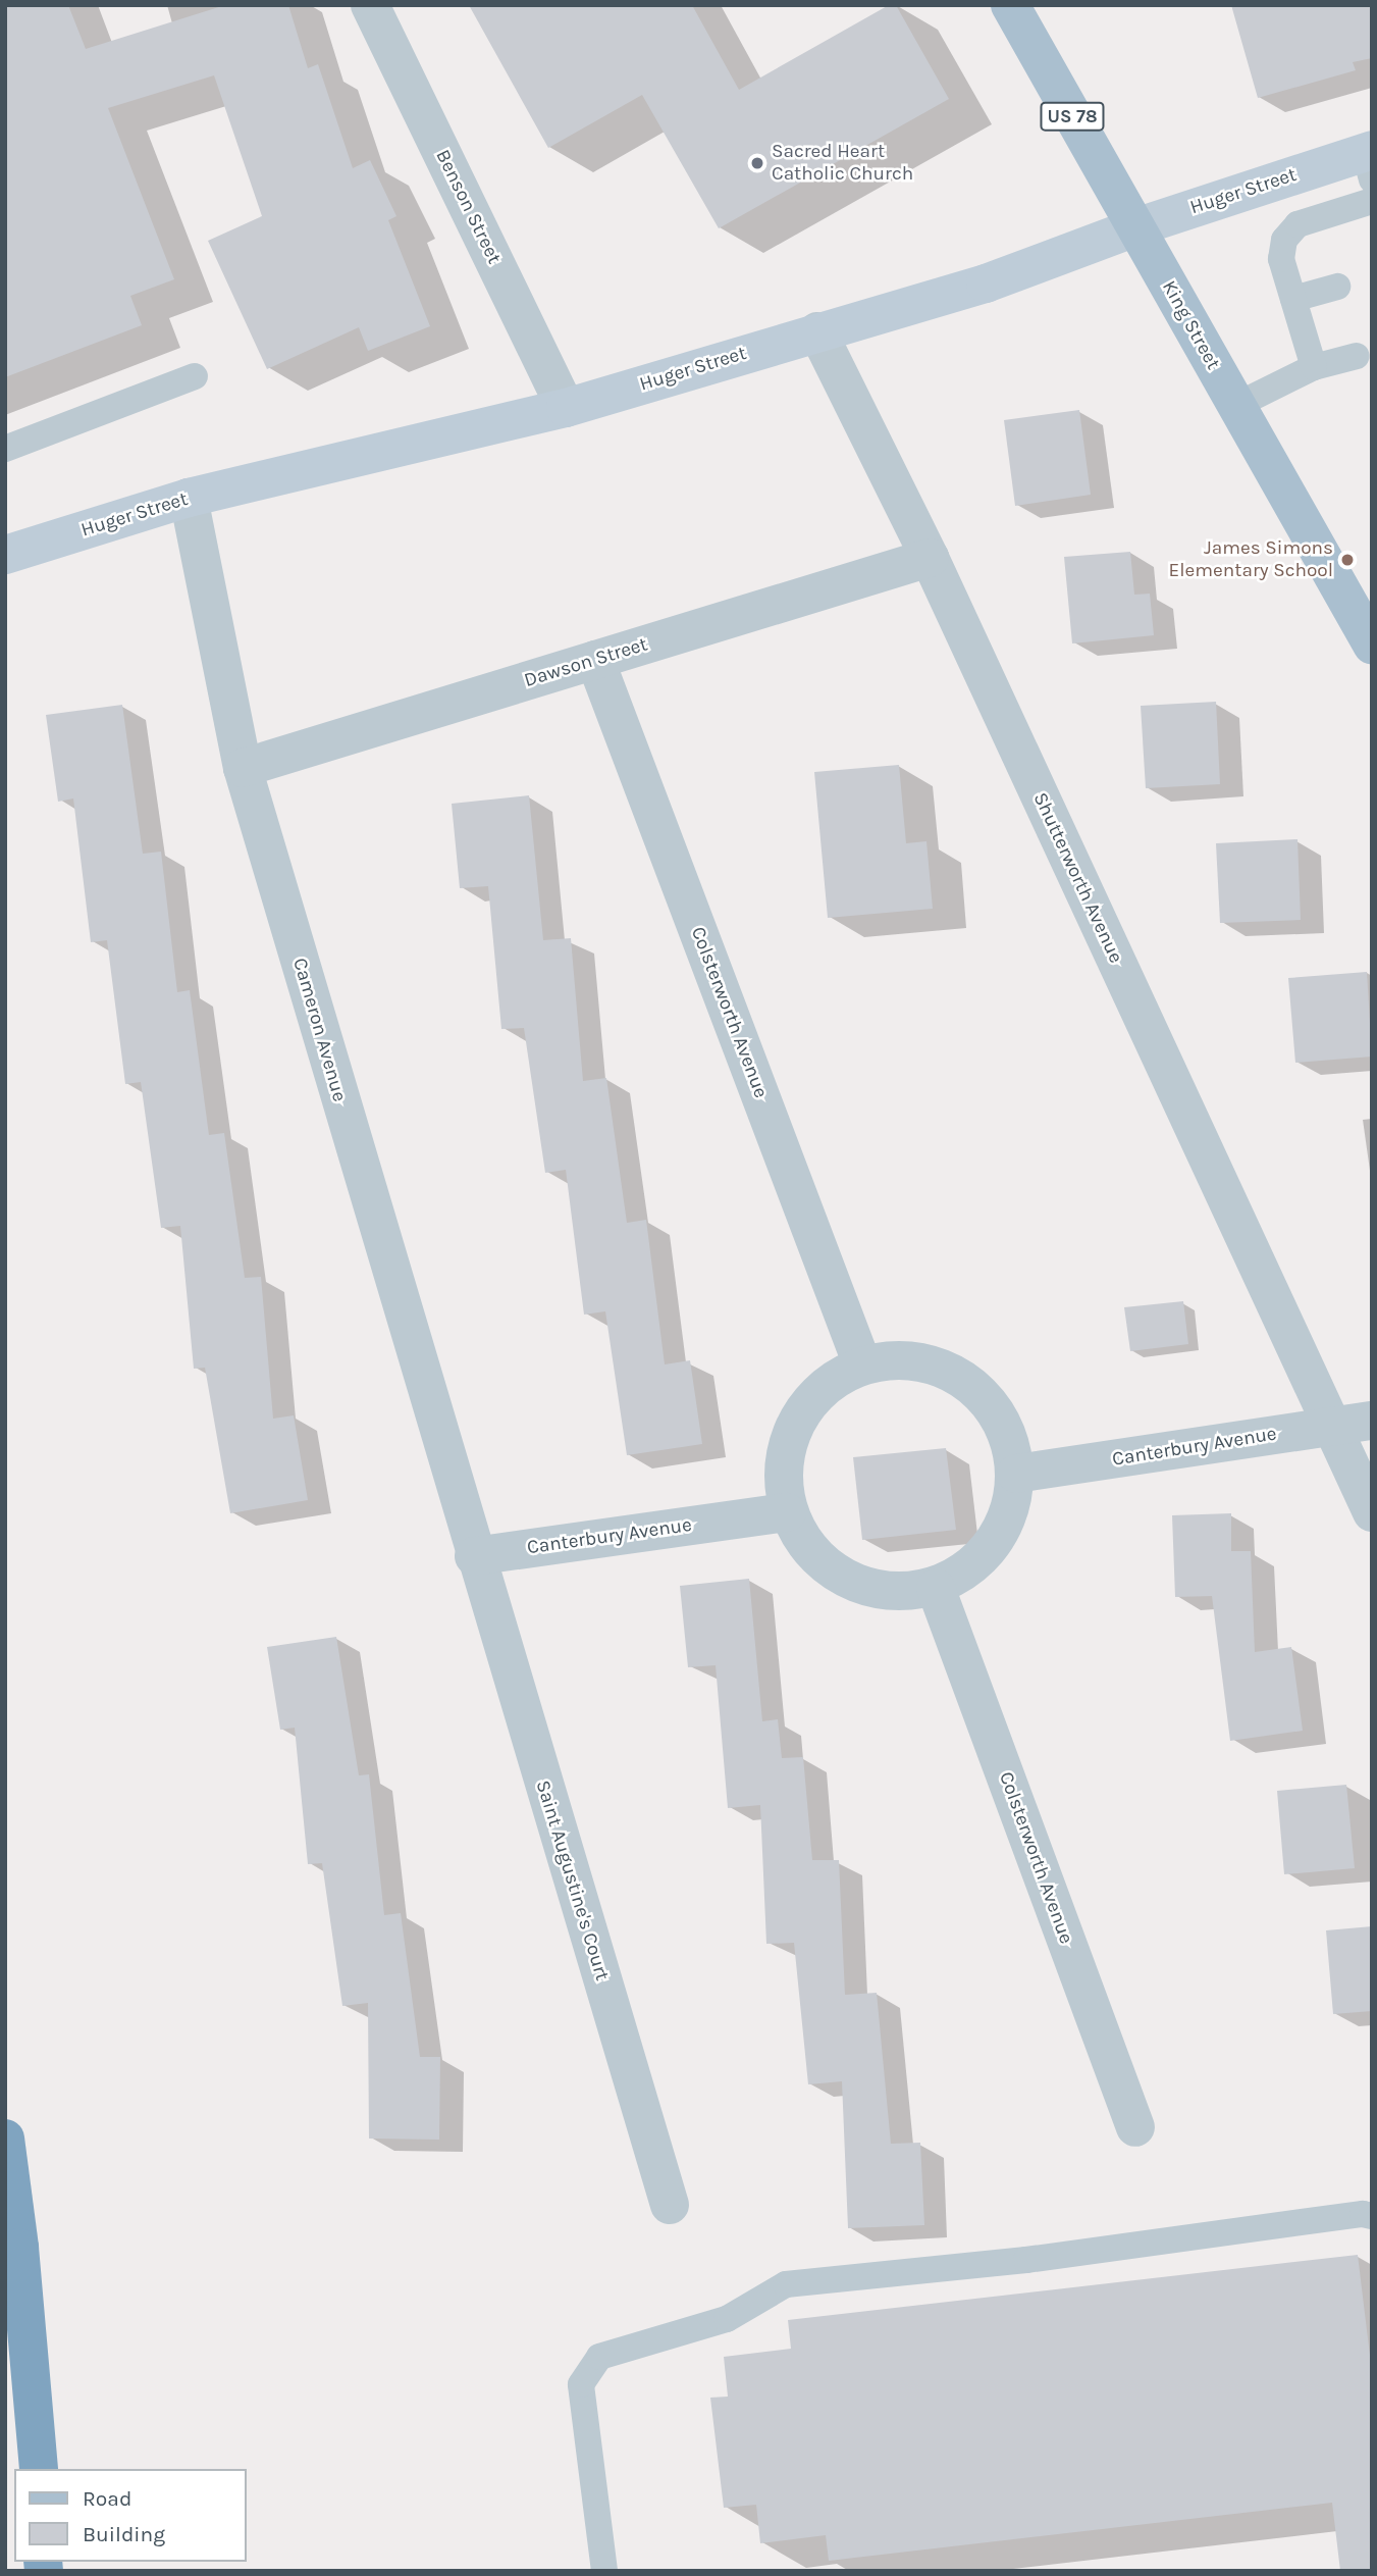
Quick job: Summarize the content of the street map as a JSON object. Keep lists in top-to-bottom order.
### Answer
{
  "streets": {
    "main road": ["US 78", "King Street"],
    "street": [
      "Huger Street",
      "Benson Street",
      "Dawson Street",
      "Shutterworth Avenue",
      "Colsterworth Avenue",
      "Cameron Avenue",
      "Canterbury Avenue",
      "Saint Augustine's Court"
    ]
  },
  "crossings": [
    ["Huger Street", "Benson Street"],
    ["Huger Street", "King Street"],
    ["Huger Street", "Shutterworth Avenue"],
    ["Huger Street", "Cameron Avenue"],
    ["Dawson Street", "Shutterworth Avenue"],
    ["Dawson Street", "Colsterworth Avenue"],
    ["Dawson Street", "Cameron Avenue"],
    ["Shutterworth Avenue", "Canterbury Avenue"],
    ["Colsterworth Avenue", "Canterbury Avenue"],
    ["Cameron Avenue", "Canterbury Avenue"],
    ["Cameron Avenue", "Saint Augustine's Court"],
    ["Canterbury Avenue", "Saint Augustine's Court"]
  ],
  "places": ["Sacred Heart Catholic Church", "James Simons Elementary School"],
  "legend": ["Road", "Building"]
}
